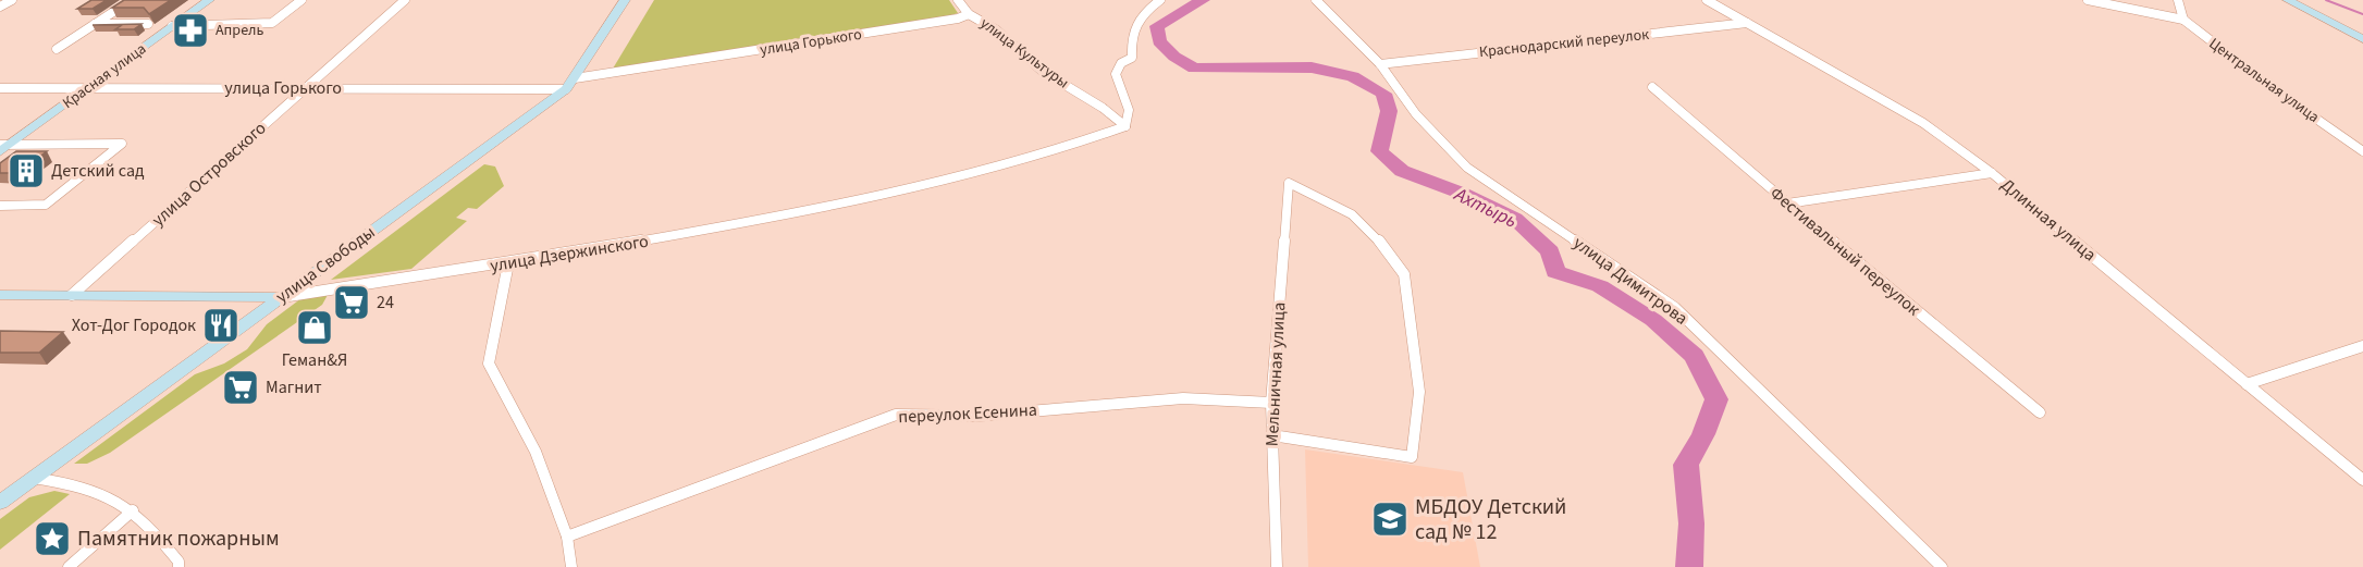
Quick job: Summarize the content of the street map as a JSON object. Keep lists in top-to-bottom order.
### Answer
{
  "streets": {
    "street": [
      "улица Горького",
      "Краснодарский переулок",
      "улица Культуры",
      "Красная улица",
      "Центральная улица",
      "улица Островского",
      "Длинная улица",
      "Фестивальный переулок",
      "улица Дзержинского",
      "улица Свободы",
      "улица Димитрова",
      "Мельничная улица",
      "переулок Есенина"
    ]
  },
  "crossings": [
    ["улица Горького", "улица Культуры"],
    ["улица Горького", "Красная улица"],
    ["улица Горького", "улица Островского"],
    ["улица Горького", "улица Свободы"],
    ["Краснодарский переулок", "Длинная улица"],
    ["Краснодарский переулок", "улица Димитрова"],
    ["улица Культуры", "улица Дзержинского"],
    ["улица Островского", "улица Дзержинского"],
    ["улица Дзержинского", "улица Свободы"],
    ["Мельничная улица", "переулок Есенина"]
  ],
  "water": ["Ахтырь"],
  "places": {
    "pharmacy": ["Апрель"],
    "building": ["Детский сад"],
    "supermarket": ["24", "Магнит"],
    "restaurant": ["Хот-Дог Городок"],
    "shop": ["Геман&Я"],
    "school or university": ["МБДОУ Детский сад № 12"],
    "place": ["Памятник пожарным"]
  }
}
